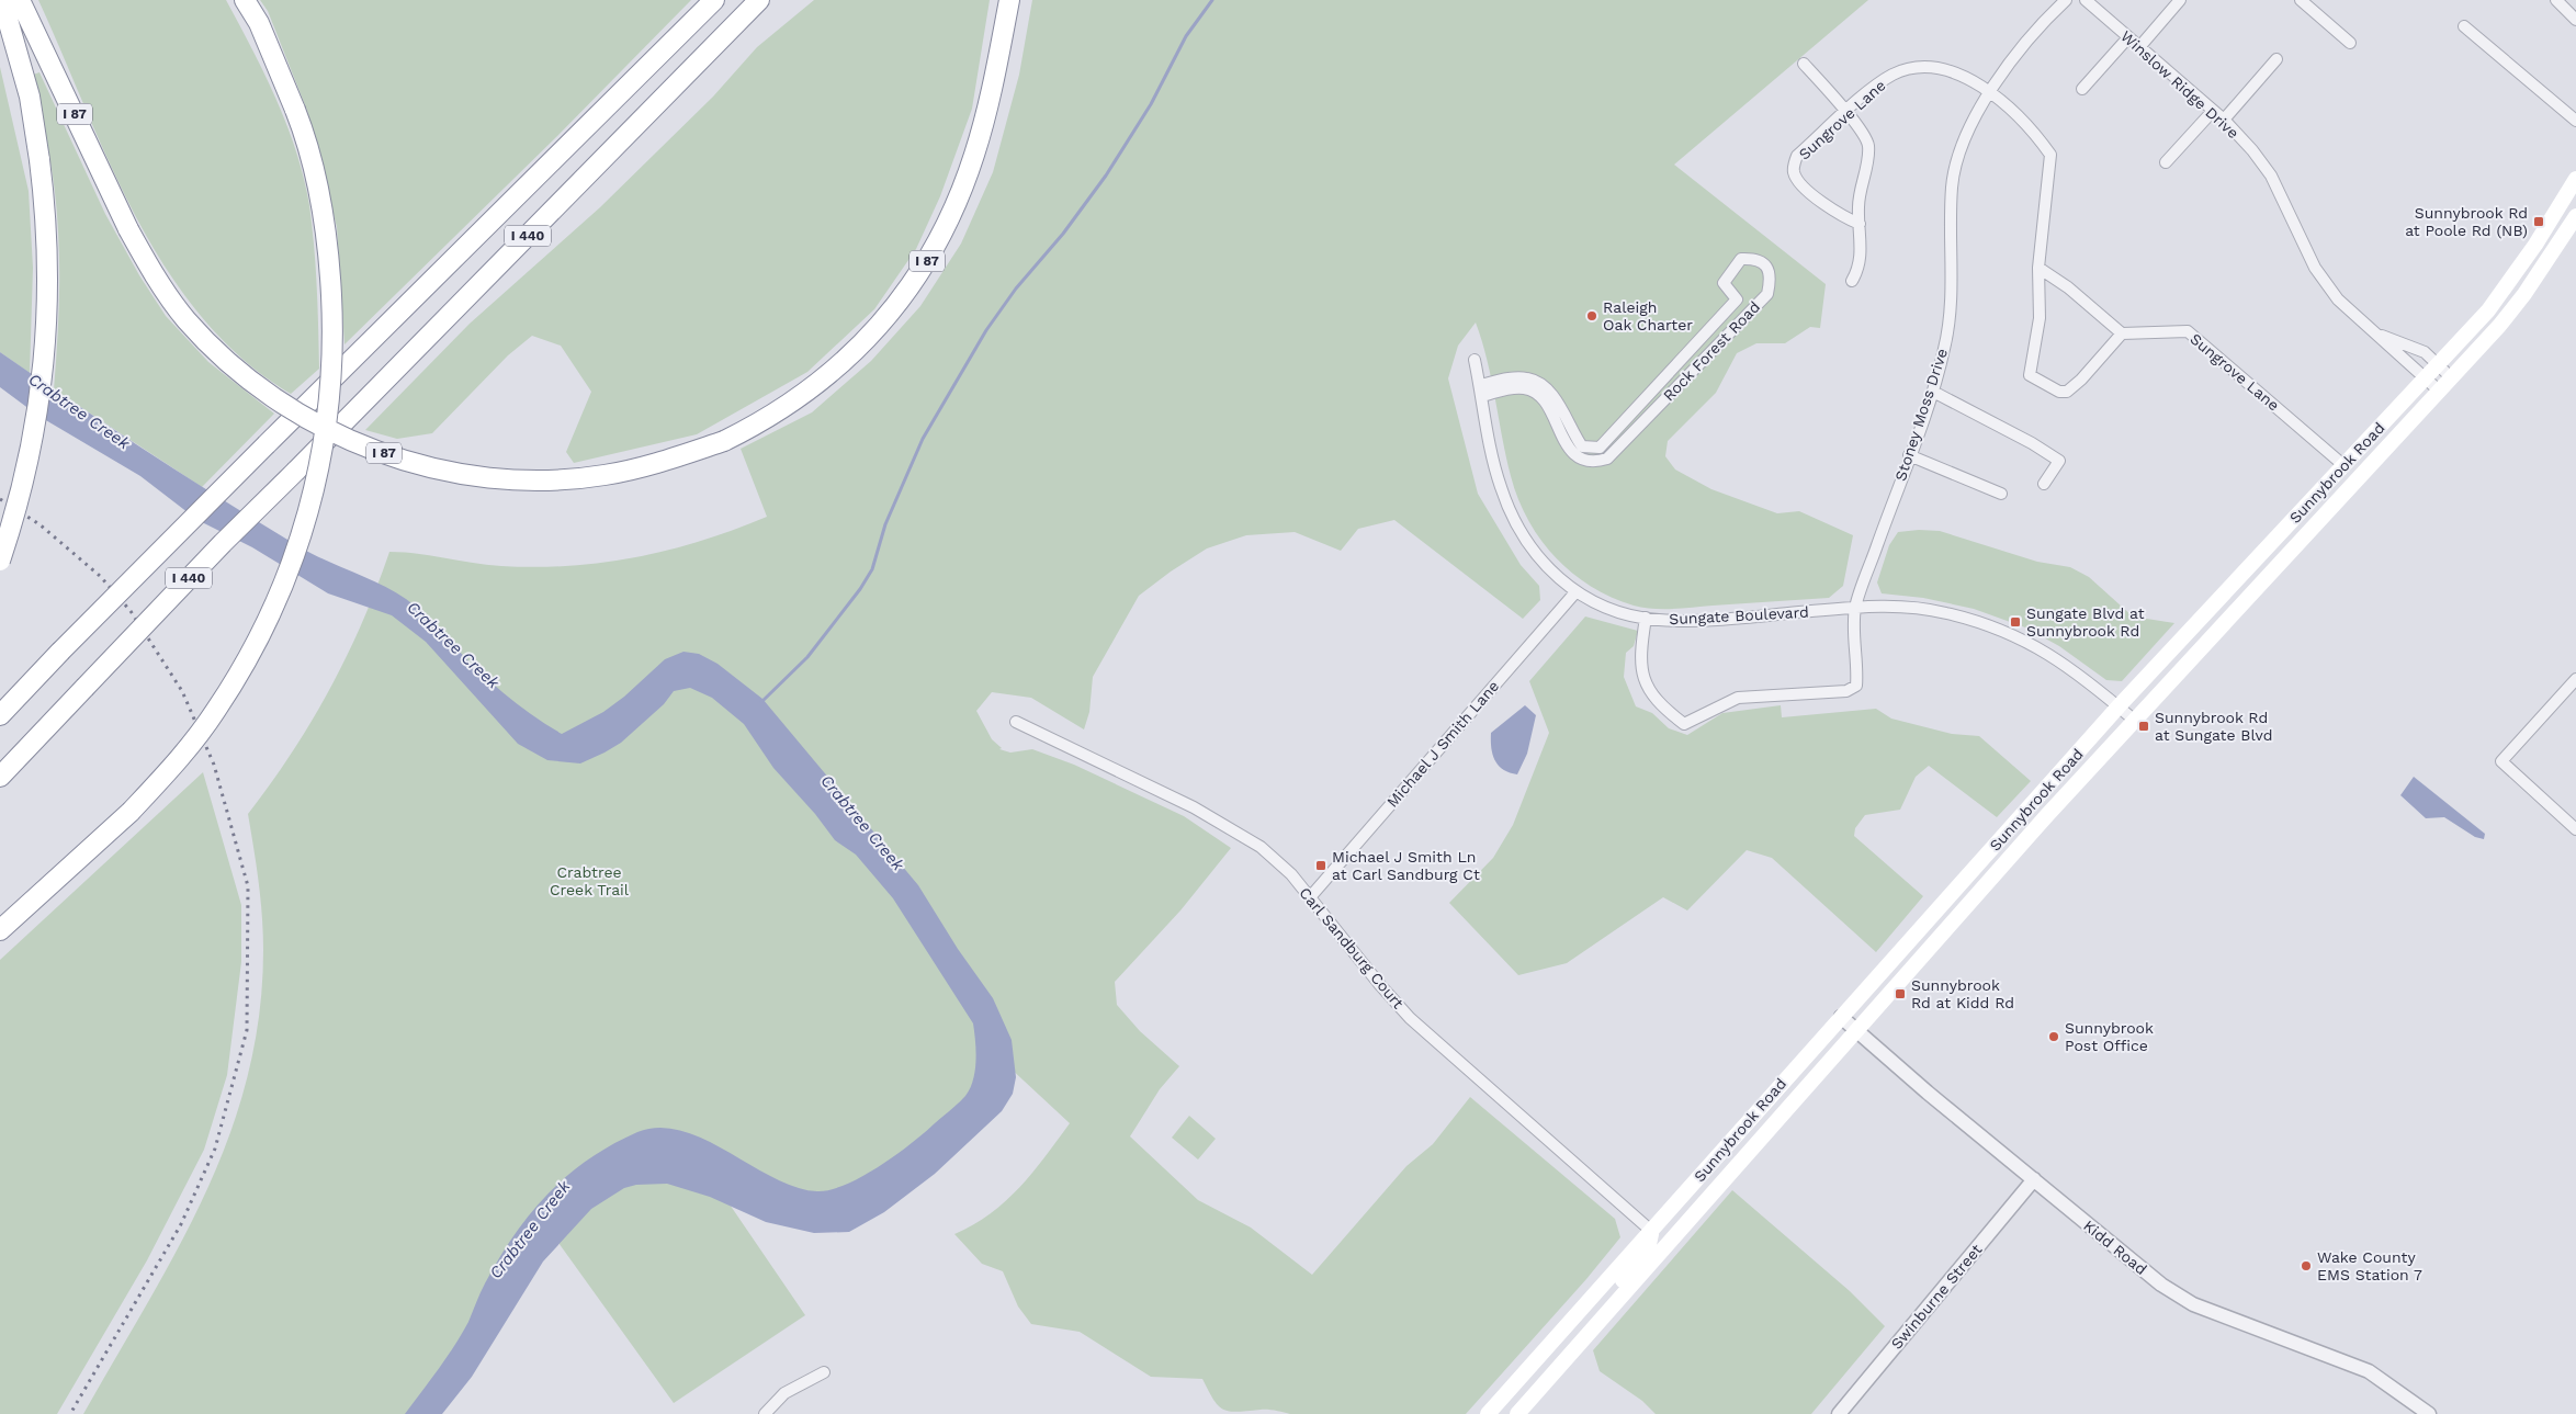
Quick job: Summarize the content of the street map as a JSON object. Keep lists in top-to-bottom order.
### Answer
{
  "streets": {
    "highway": ["I 87", "I 440"],
    "main road": ["Sunnybrook Road"],
    "street": [
      "Winslow Ridge Drive",
      "Sungrove Lane",
      "Rock Forest Road",
      "Stoney Moss Drive",
      "Sungate Boulevard",
      "Michael J Smith Lane",
      "Carl Sandburg Court",
      "Kidd Road",
      "Swinburne Street"
    ]
  },
  "crossings": [
    ["Winslow Ridge Drive", "Sunnybrook Road"],
    ["Sungrove Lane", "Stoney Moss Drive"],
    ["Sungrove Lane", "Sunnybrook Road"],
    ["Rock Forest Road", "Sungate Boulevard"],
    ["Stoney Moss Drive", "Sungate Boulevard"],
    ["Sunnybrook Road", "Sungate Boulevard"],
    ["Sunnybrook Road", "Carl Sandburg Court"],
    ["Sunnybrook Road", "Kidd Road"],
    ["Sungate Boulevard", "Michael J Smith Lane"],
    ["Michael J Smith Lane", "Carl Sandburg Court"],
    ["Kidd Road", "Swinburne Street"]
  ],
  "water": ["Crabtree Creek"],
  "parks": ["Crabtree Creek Trail"],
  "places": {
    "transit": [
      "Sunnybrook Rd at Poole Rd (NB)",
      "Sungate Blvd at Sunnybrook Rd",
      "Sunnybrook Rd at Sungate Blvd",
      "Michael J Smith Ln at Carl Sandburg Ct",
      "Sunnybrook Rd at Kidd Rd"
    ],
    "other": ["Raleigh Oak Charter", "Sunnybrook Post Office", "Wake County EMS Station 7"]
  }
}
